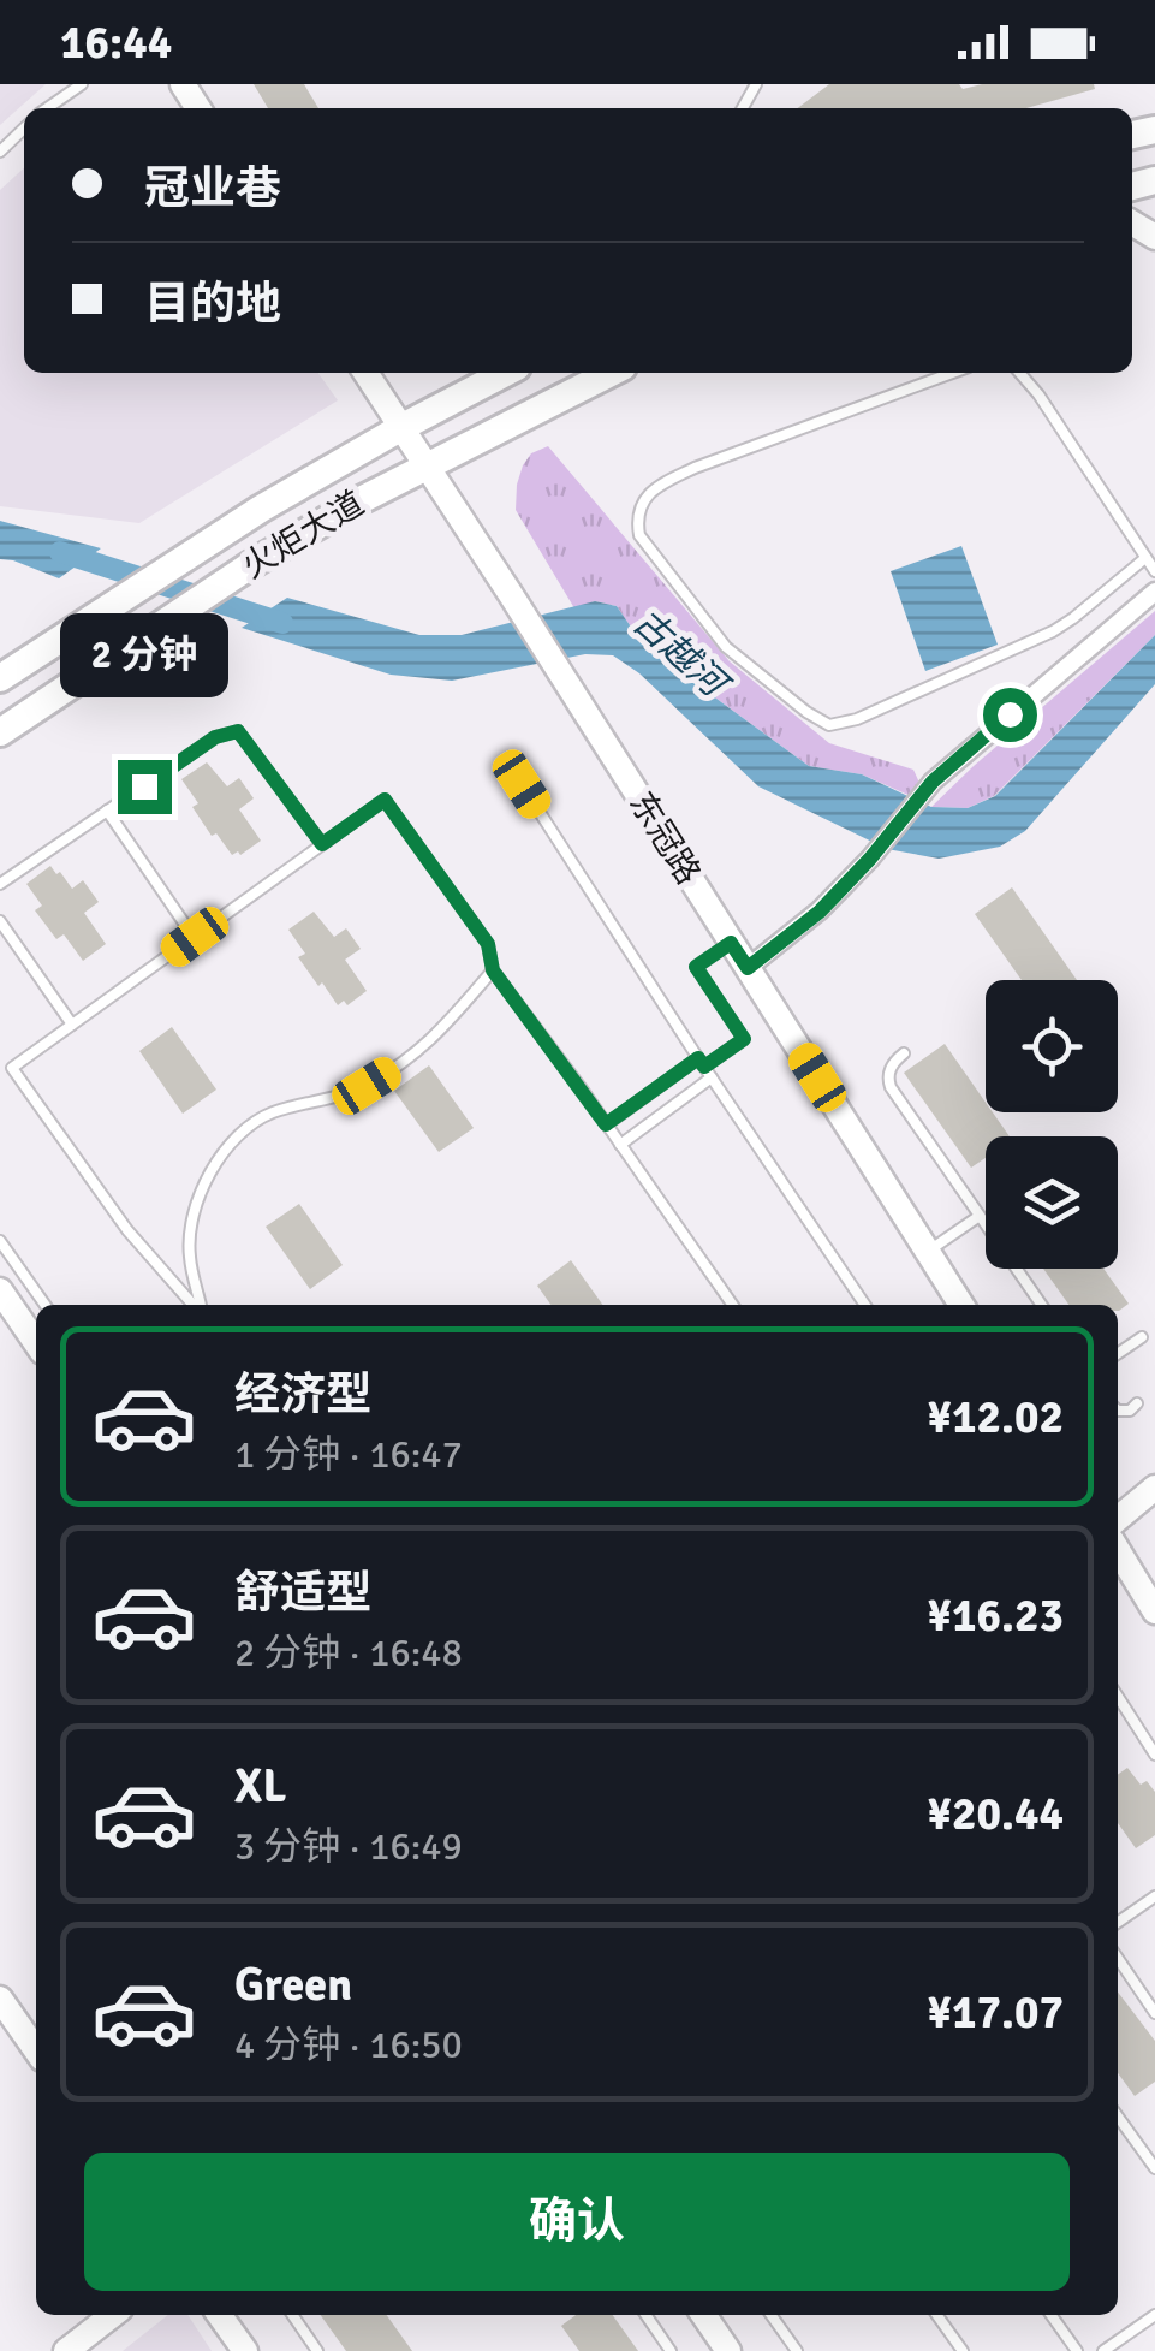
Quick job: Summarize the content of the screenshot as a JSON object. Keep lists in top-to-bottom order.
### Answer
{
  "streets": {
    "main road": ["火炬大道", "东冠路"]
  },
  "crossings": [
    ["火炬大道", "东冠路"]
  ],
  "water": ["古越河"],
  "page": {
    "status": "16:44",
    "banner": ["冠业巷", "目的地"],
    "bubble": "2 分钟",
    "list": [
      {
        "name": "经济型",
        "note": "1 分钟 · 16:47",
        "value": "¥12.02"
      },
      {
        "name": "舒适型",
        "note": "2 分钟 · 16:48",
        "value": "¥16.23"
      },
      {
        "name": "XL",
        "note": "3 分钟 · 16:49",
        "value": "¥20.44"
      },
      {
        "name": "Green",
        "note": "4 分钟 · 16:50",
        "value": "¥17.07"
      }
    ],
    "buttons": "确认"
  }
}
